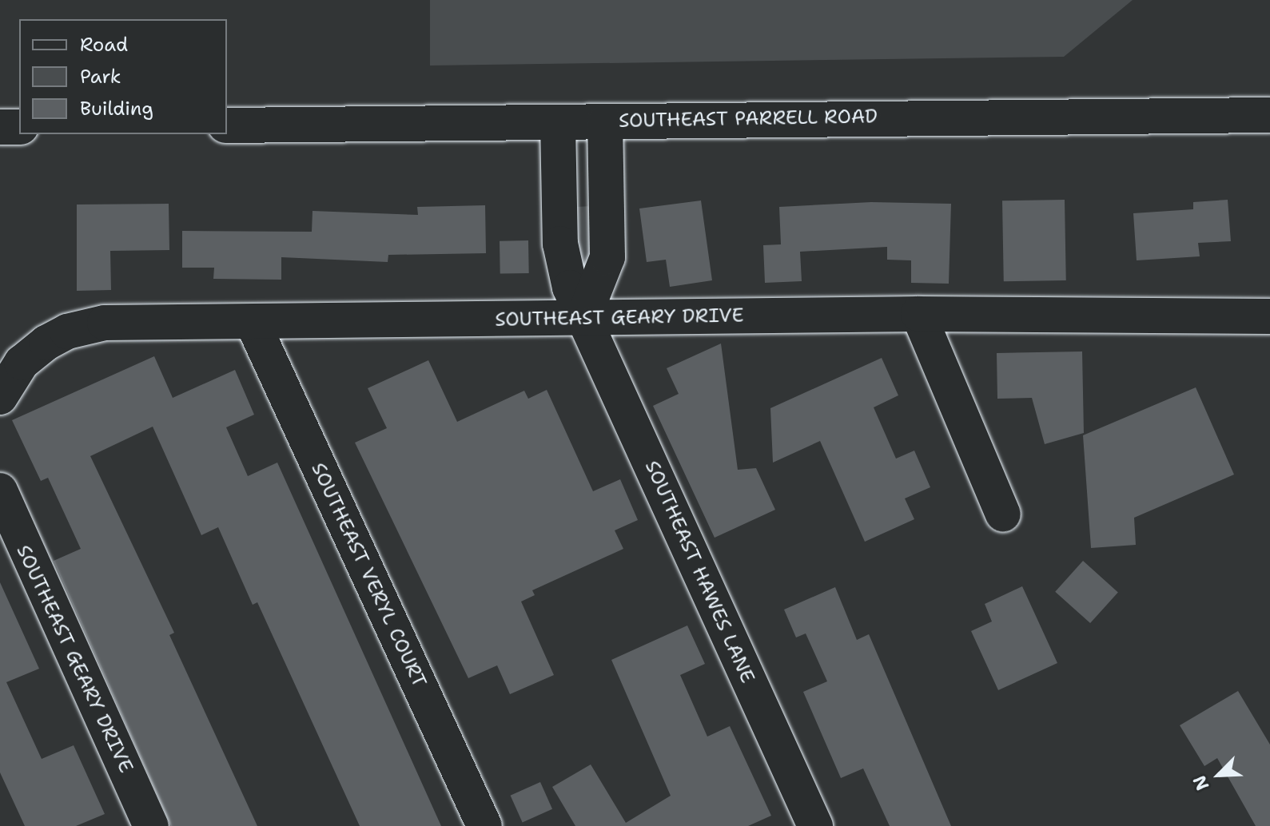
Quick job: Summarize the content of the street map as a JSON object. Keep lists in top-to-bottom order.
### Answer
{
  "streets": {
    "street": [
      "SOUTHEAST PARRELL ROAD",
      "SOUTHEAST GEARY DRIVE",
      "SOUTHEAST HAWES LANE",
      "SOUTHEAST VERYL COURT"
    ]
  },
  "crossings": [
    ["SOUTHEAST PARRELL ROAD", "SOUTHEAST HAWES LANE"],
    ["SOUTHEAST GEARY DRIVE", "SOUTHEAST HAWES LANE"],
    ["SOUTHEAST GEARY DRIVE", "SOUTHEAST VERYL COURT"]
  ],
  "legend": ["Road", "Park", "Building"],
  "north": "bottom left"
}
